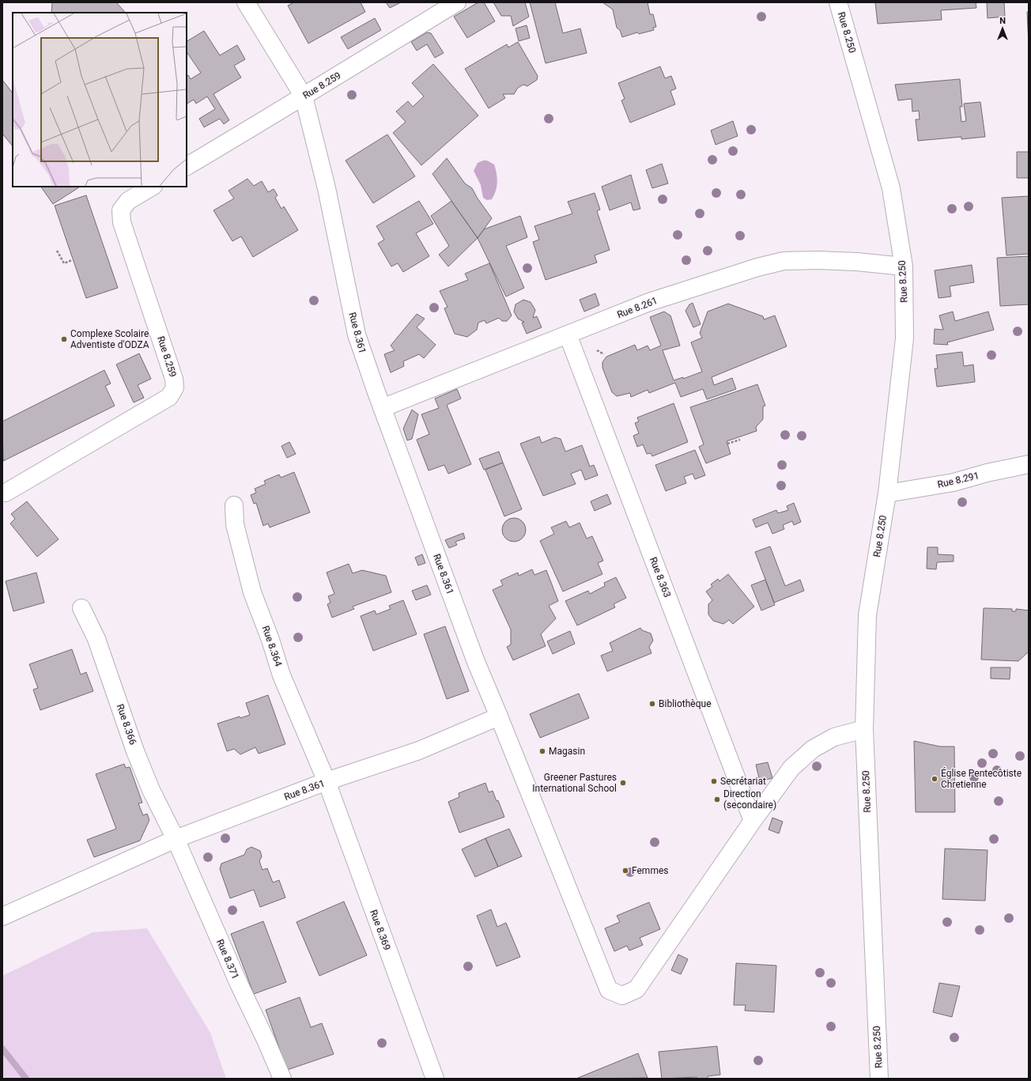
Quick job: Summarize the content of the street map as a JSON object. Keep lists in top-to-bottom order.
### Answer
{
  "streets": {
    "street": [
      "Rue 8.250",
      "Rue 8.259",
      "Rue 8.261",
      "Rue 8.361",
      "Rue 8.291",
      "Rue 8.363",
      "Rue 8.364",
      "Rue 8.366",
      "Rue 8.369",
      "Rue 8.371"
    ]
  },
  "crossings": [
    ["Rue 8.250", "Rue 8.261"],
    ["Rue 8.250", "Rue 8.291"],
    ["Rue 8.259", "Rue 8.361"],
    ["Rue 8.261", "Rue 8.361"],
    ["Rue 8.261", "Rue 8.363"],
    ["Rue 8.361", "Rue 8.364"],
    ["Rue 8.361", "Rue 8.366"],
    ["Rue 8.361", "Rue 8.369"],
    ["Rue 8.361", "Rue 8.371"],
    ["Rue 8.364", "Rue 8.369"],
    ["Rue 8.366", "Rue 8.371"]
  ],
  "places": [
    "Complexe Scolaire Adventiste d'ODZA",
    "Bibliothèque",
    "Magasin",
    "Église Pentecôtiste Chretienne",
    "Secrétariat",
    "Greener Pastures International School",
    "Direction (secondaire)",
    "Femmes"
  ],
  "north": "top"
}
